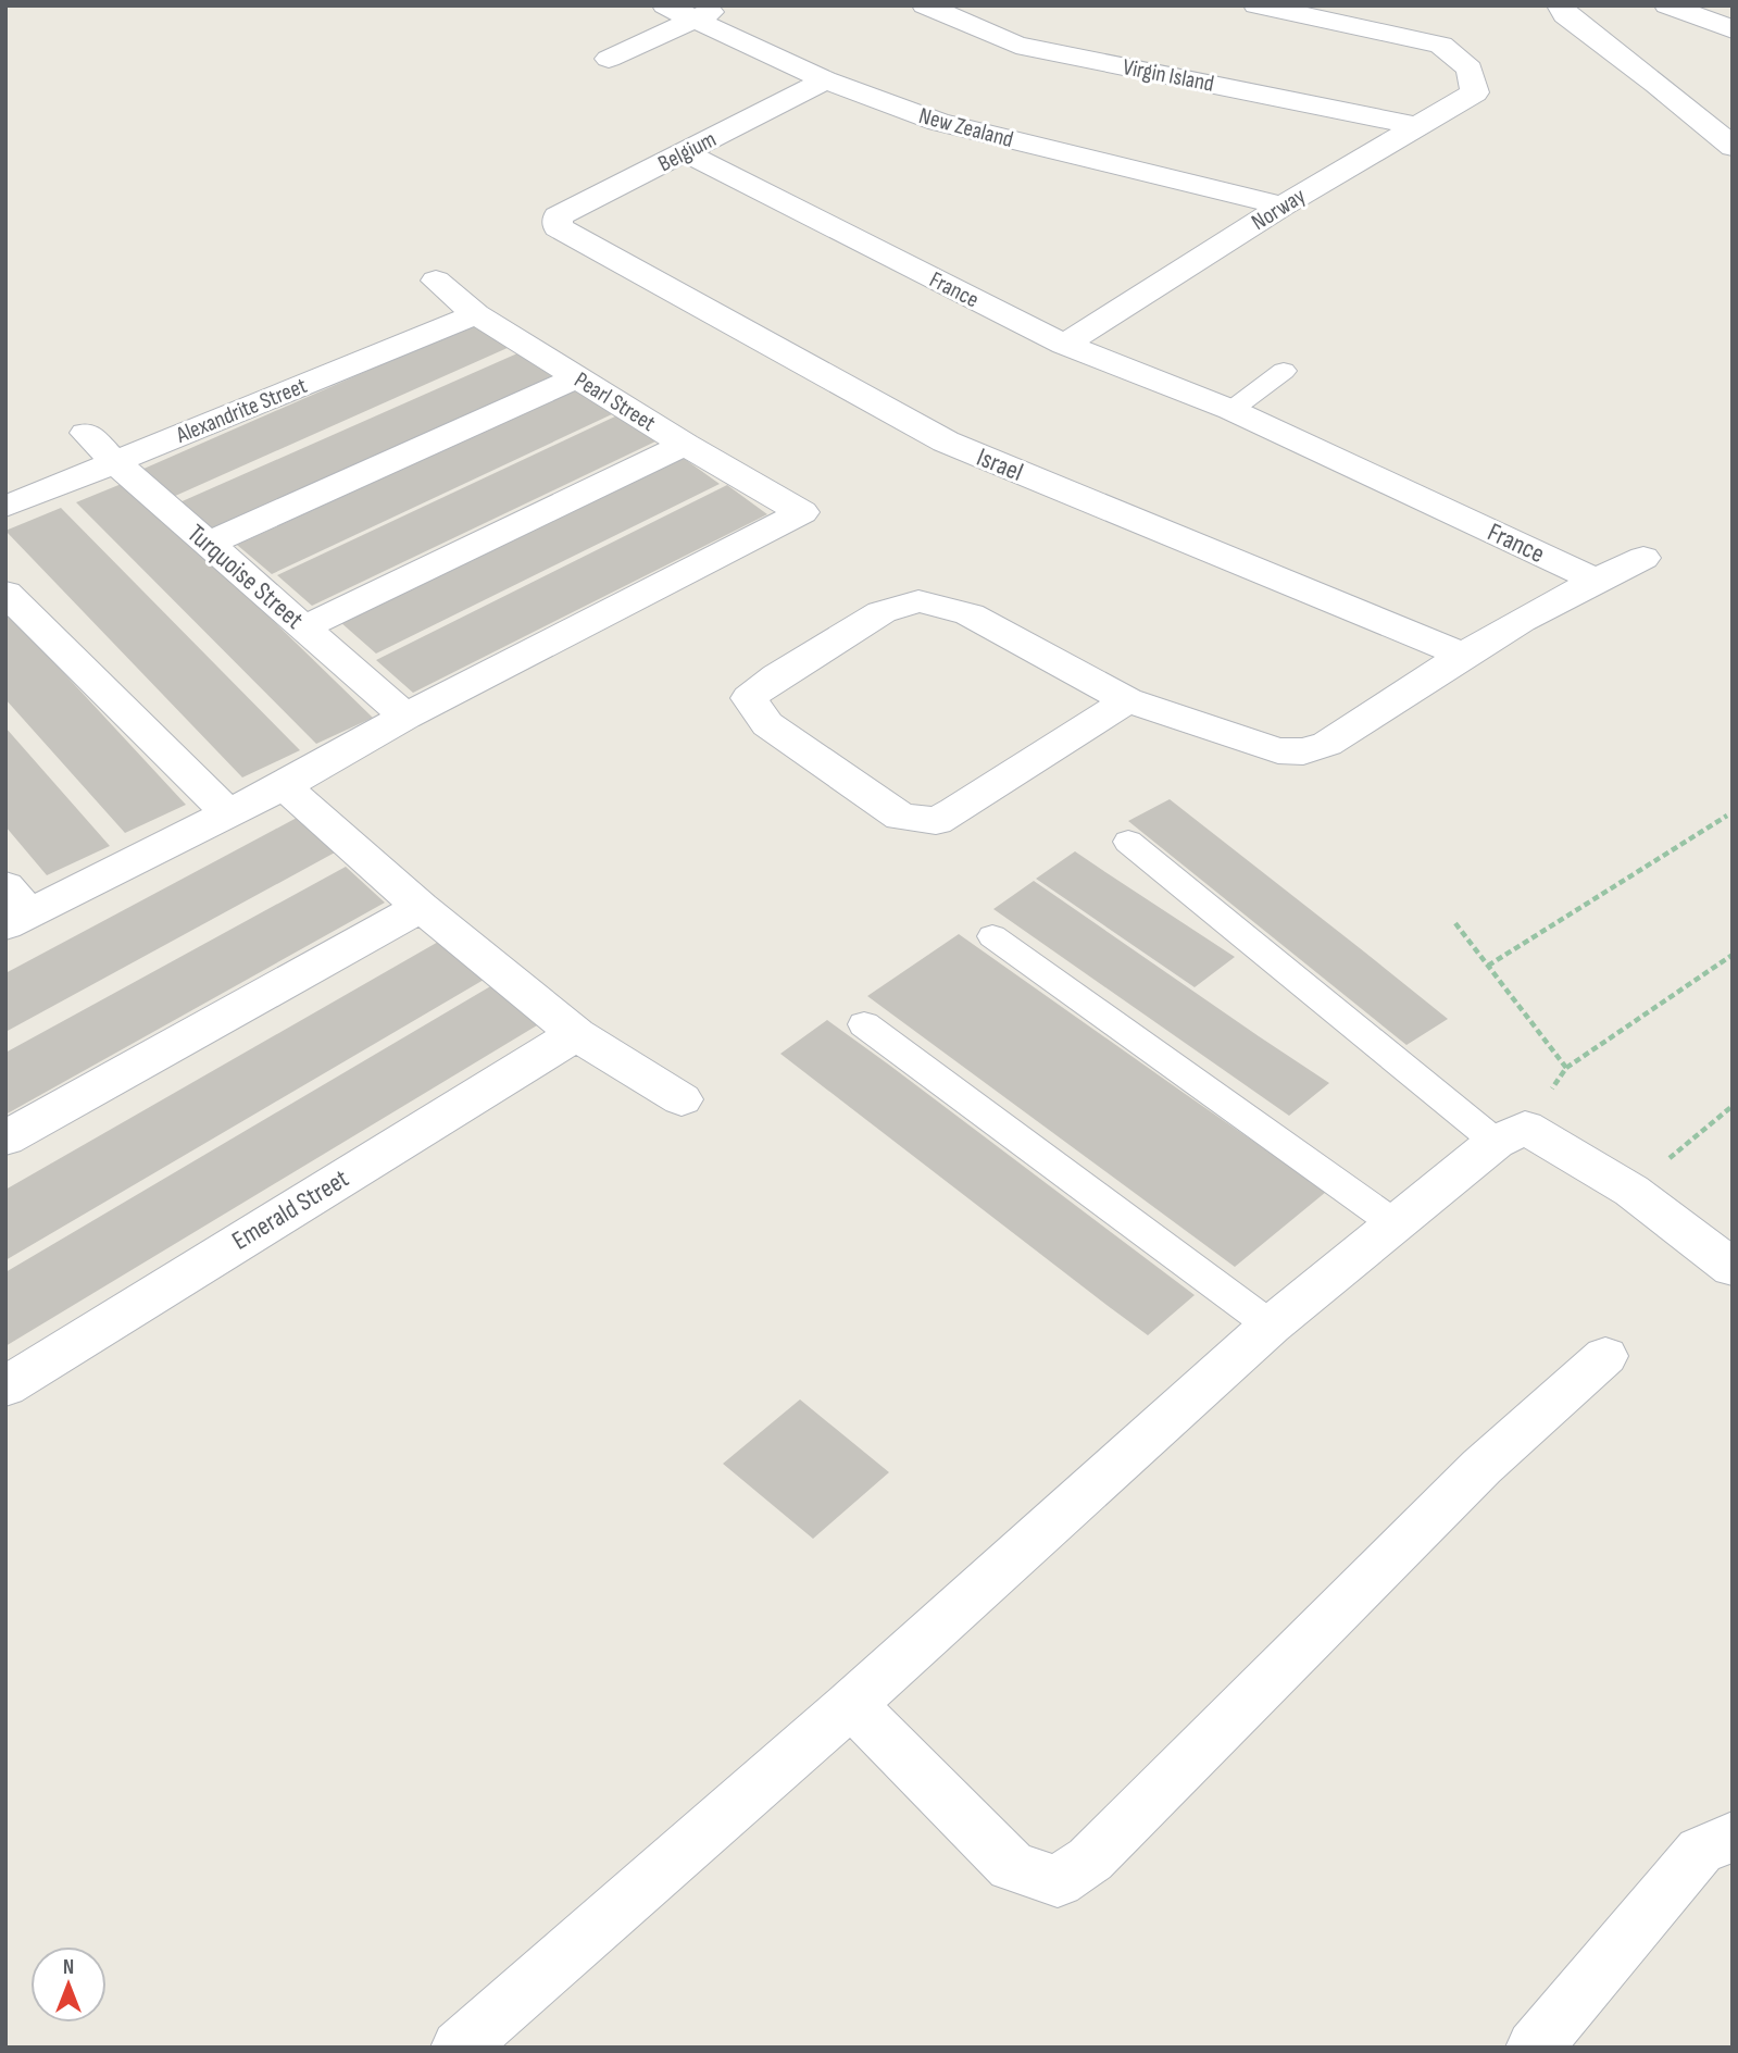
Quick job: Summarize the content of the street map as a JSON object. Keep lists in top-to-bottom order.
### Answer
{
  "streets": {
    "street": [
      "Virgin Island",
      "New Zealand",
      "Belgium",
      "Norway",
      "France",
      "Pearl Street",
      "Alexandrite Street",
      "Israel",
      "Turquoise Street",
      "Emerald Street"
    ]
  },
  "crossings": [
    ["Virgin Island", "Norway"],
    ["New Zealand", "Belgium"],
    ["New Zealand", "Norway"],
    ["Belgium", "France"],
    ["Belgium", "Israel"],
    ["Norway", "France"],
    ["Pearl Street", "Alexandrite Street"],
    ["Pearl Street", "Turquoise Street"],
    ["Alexandrite Street", "Turquoise Street"]
  ],
  "north": "top"
}
